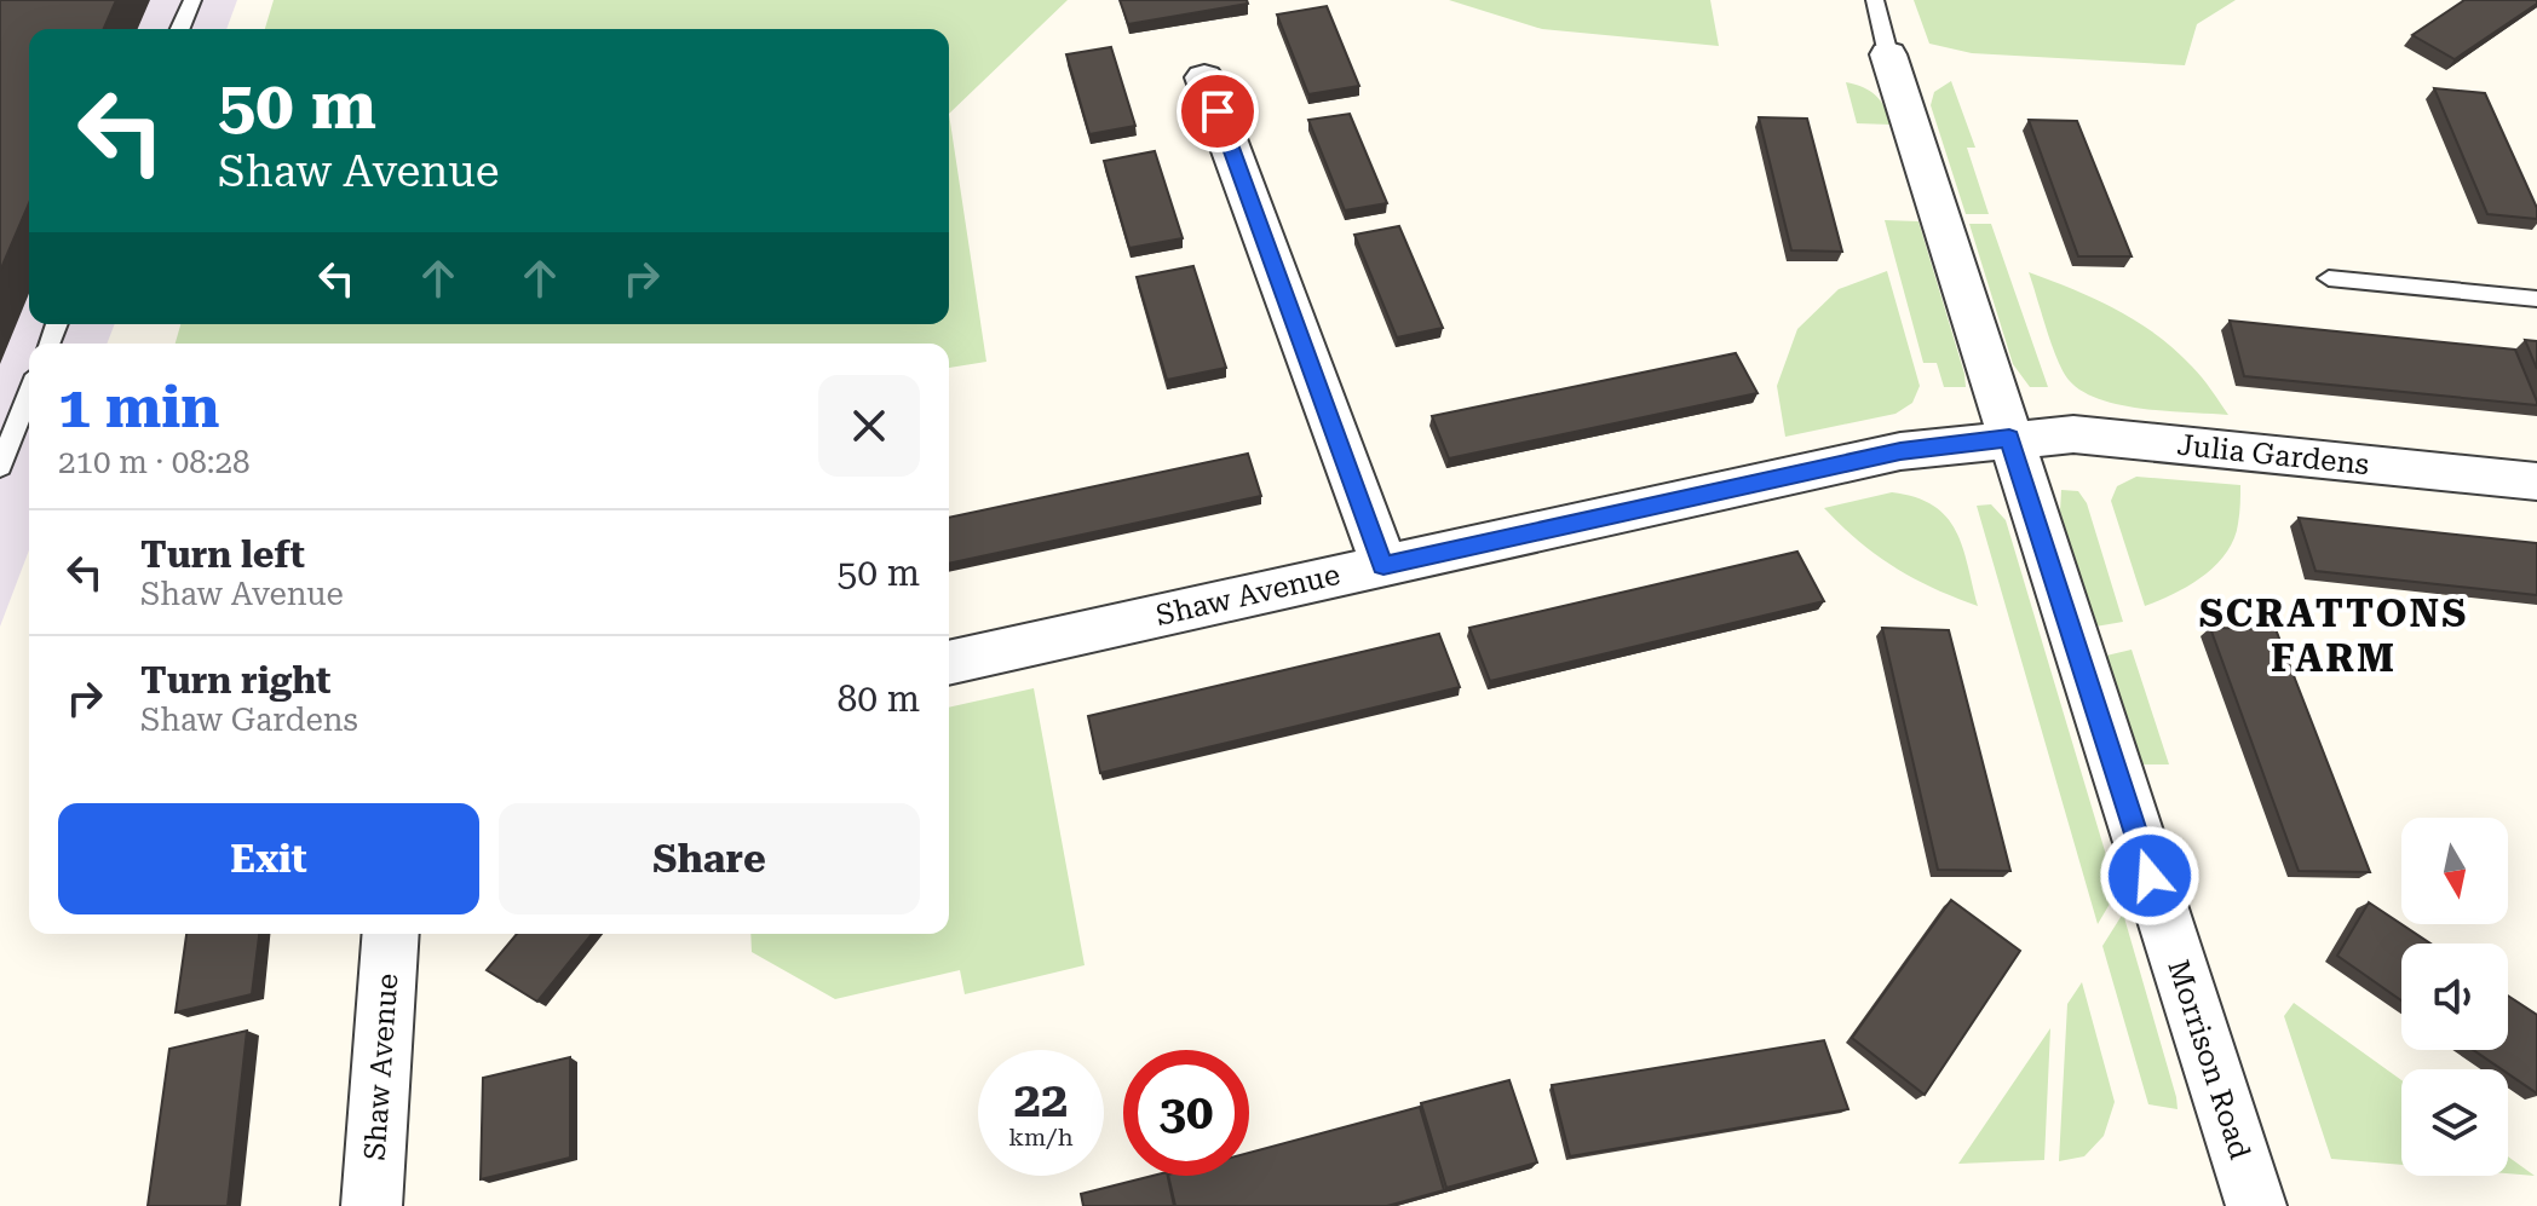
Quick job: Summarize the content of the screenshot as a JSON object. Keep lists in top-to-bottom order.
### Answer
{
  "streets": {
    "street": ["Julia Gardens", "Shaw Avenue", "Morrison Road"]
  },
  "crossings": [
    ["Julia Gardens", "Shaw Avenue"],
    ["Julia Gardens", "Morrison Road"],
    ["Shaw Avenue", "Morrison Road"]
  ],
  "districts": ["SCRATTONS FARM"],
  "north": "bottom",
  "page": {
    "turn": ["50 m", "Shaw Avenue"],
    "heading": ["1 min", "210 m · 08:28"],
    "list": [
      {
        "name": "Turn left",
        "note": "Shaw Avenue",
        "value": "50 m"
      },
      {
        "name": "Turn right",
        "note": "Shaw Gardens",
        "value": "80 m"
      }
    ],
    "buttons": ["Exit", "Share"],
    "speed": "22 km/h",
    "limit": "30"
  }
}
